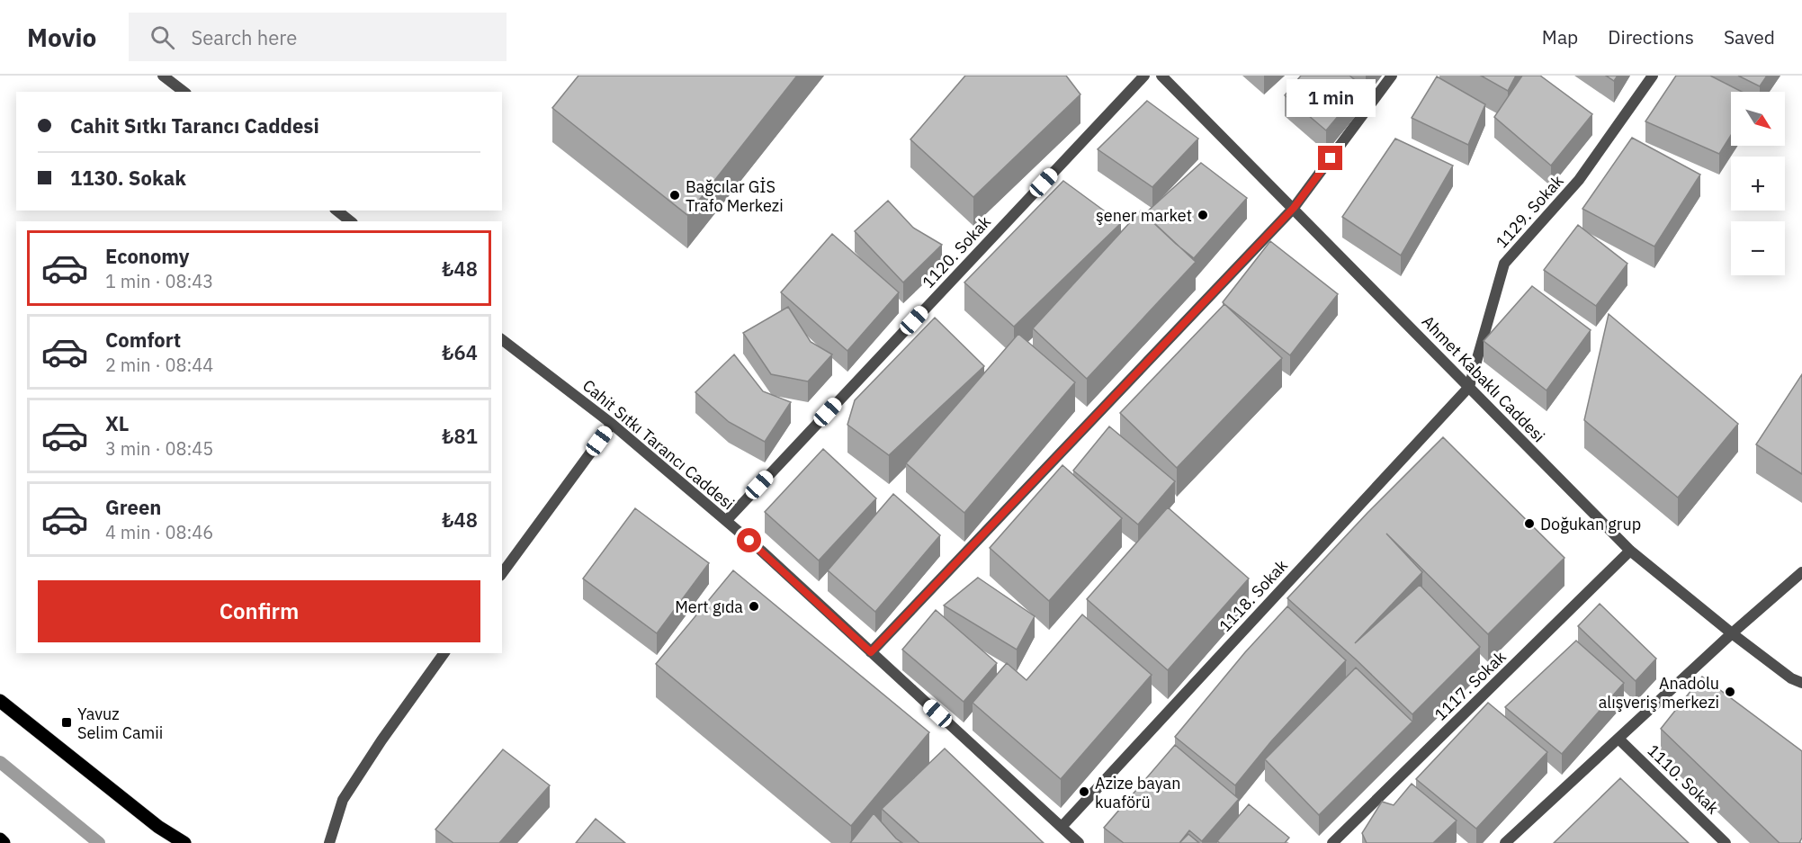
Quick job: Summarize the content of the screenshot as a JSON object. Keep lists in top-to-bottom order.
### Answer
{
  "streets": {
    "street": [
      "1129. Sokak",
      "1120. Sokak",
      "Ahmet Kabaklı Caddesi",
      "Cahit Sıtkı Tarancı Caddesi",
      "1118. Sokak",
      "1117. Sokak",
      "1110. Sokak"
    ]
  },
  "crossings": [
    ["1129. Sokak", "Ahmet Kabaklı Caddesi"],
    ["1129. Sokak", "1118. Sokak"],
    ["1120. Sokak", "Cahit Sıtkı Tarancı Caddesi"],
    ["Ahmet Kabaklı Caddesi", "1118. Sokak"],
    ["Ahmet Kabaklı Caddesi", "1117. Sokak"],
    ["Cahit Sıtkı Tarancı Caddesi", "1118. Sokak"]
  ],
  "places": {
    "other": [
      "Bağcılar GİS Trafo Merkezi",
      "şener market",
      "Doğukan grup",
      "Mert gıda",
      "Anadolu alışveriş merkezi",
      "Azize bayan kuaförü"
    ],
    "transit": ["Yavuz Selim Camii"]
  },
  "north": "bottom right",
  "page": {
    "header": "Movio",
    "search": "Search here",
    "nav": ["Map", "Directions", "Saved"],
    "bubble": "1 min",
    "map_buttons": ["+", "−"],
    "banner": ["Cahit Sıtkı Tarancı Caddesi", "1130. Sokak"],
    "list": [
      {
        "name": "Economy",
        "note": "1 min · 08:43",
        "value": "₺48"
      },
      {
        "name": "Comfort",
        "note": "2 min · 08:44",
        "value": "₺64"
      },
      {
        "name": "XL",
        "note": "3 min · 08:45",
        "value": "₺81"
      },
      {
        "name": "Green",
        "note": "4 min · 08:46",
        "value": "₺48"
      }
    ],
    "buttons": "Confirm"
  }
}
